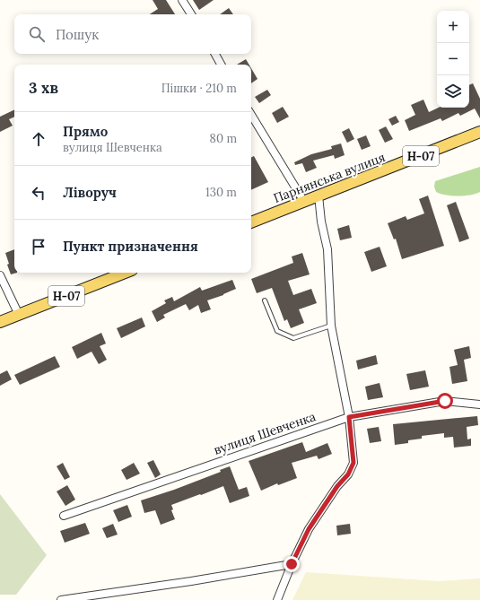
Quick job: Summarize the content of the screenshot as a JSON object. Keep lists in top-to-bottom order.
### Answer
{
  "streets": {
    "main road": ["Н-07", "Парнянська вулиця"],
    "street": ["вулиця Шевченка"]
  },
  "page": {
    "map_buttons": ["+", "−"],
    "search": "Пошук",
    "heading": ["3 хв", "Пішки · 210 m"],
    "list": [
      ["Прямо", "вулиця Шевченка", "80 m"],
      ["Ліворуч", "130 m"],
      "Пункт призначення"
    ]
  }
}
